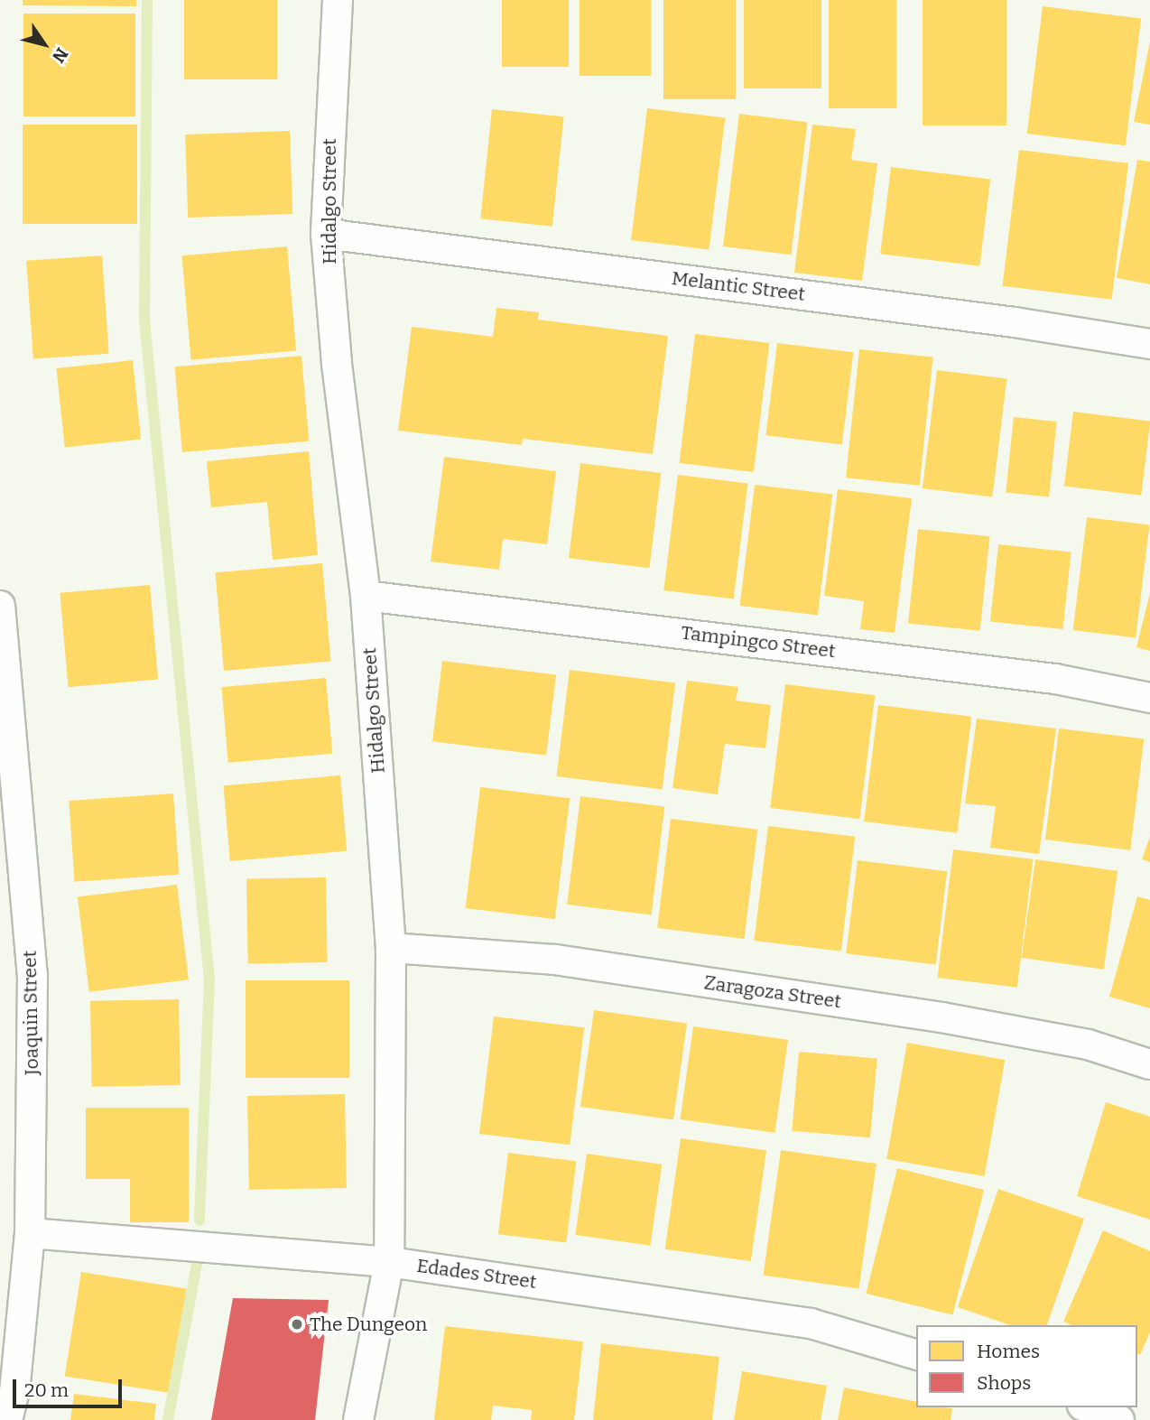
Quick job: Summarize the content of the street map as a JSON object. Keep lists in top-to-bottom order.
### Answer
{
  "streets": {
    "street": [
      "Hidalgo Street",
      "Melantic Street",
      "Tampingco Street",
      "Zaragoza Street",
      "Joaquin Street",
      "Edades Street"
    ]
  },
  "crossings": [
    ["Hidalgo Street", "Melantic Street"],
    ["Hidalgo Street", "Tampingco Street"],
    ["Hidalgo Street", "Zaragoza Street"],
    ["Hidalgo Street", "Edades Street"],
    ["Joaquin Street", "Edades Street"]
  ],
  "places": ["The Dungeon"],
  "legend": ["Homes", "Shops"],
  "scale_bar": "20 m",
  "north": "bottom right"
}
